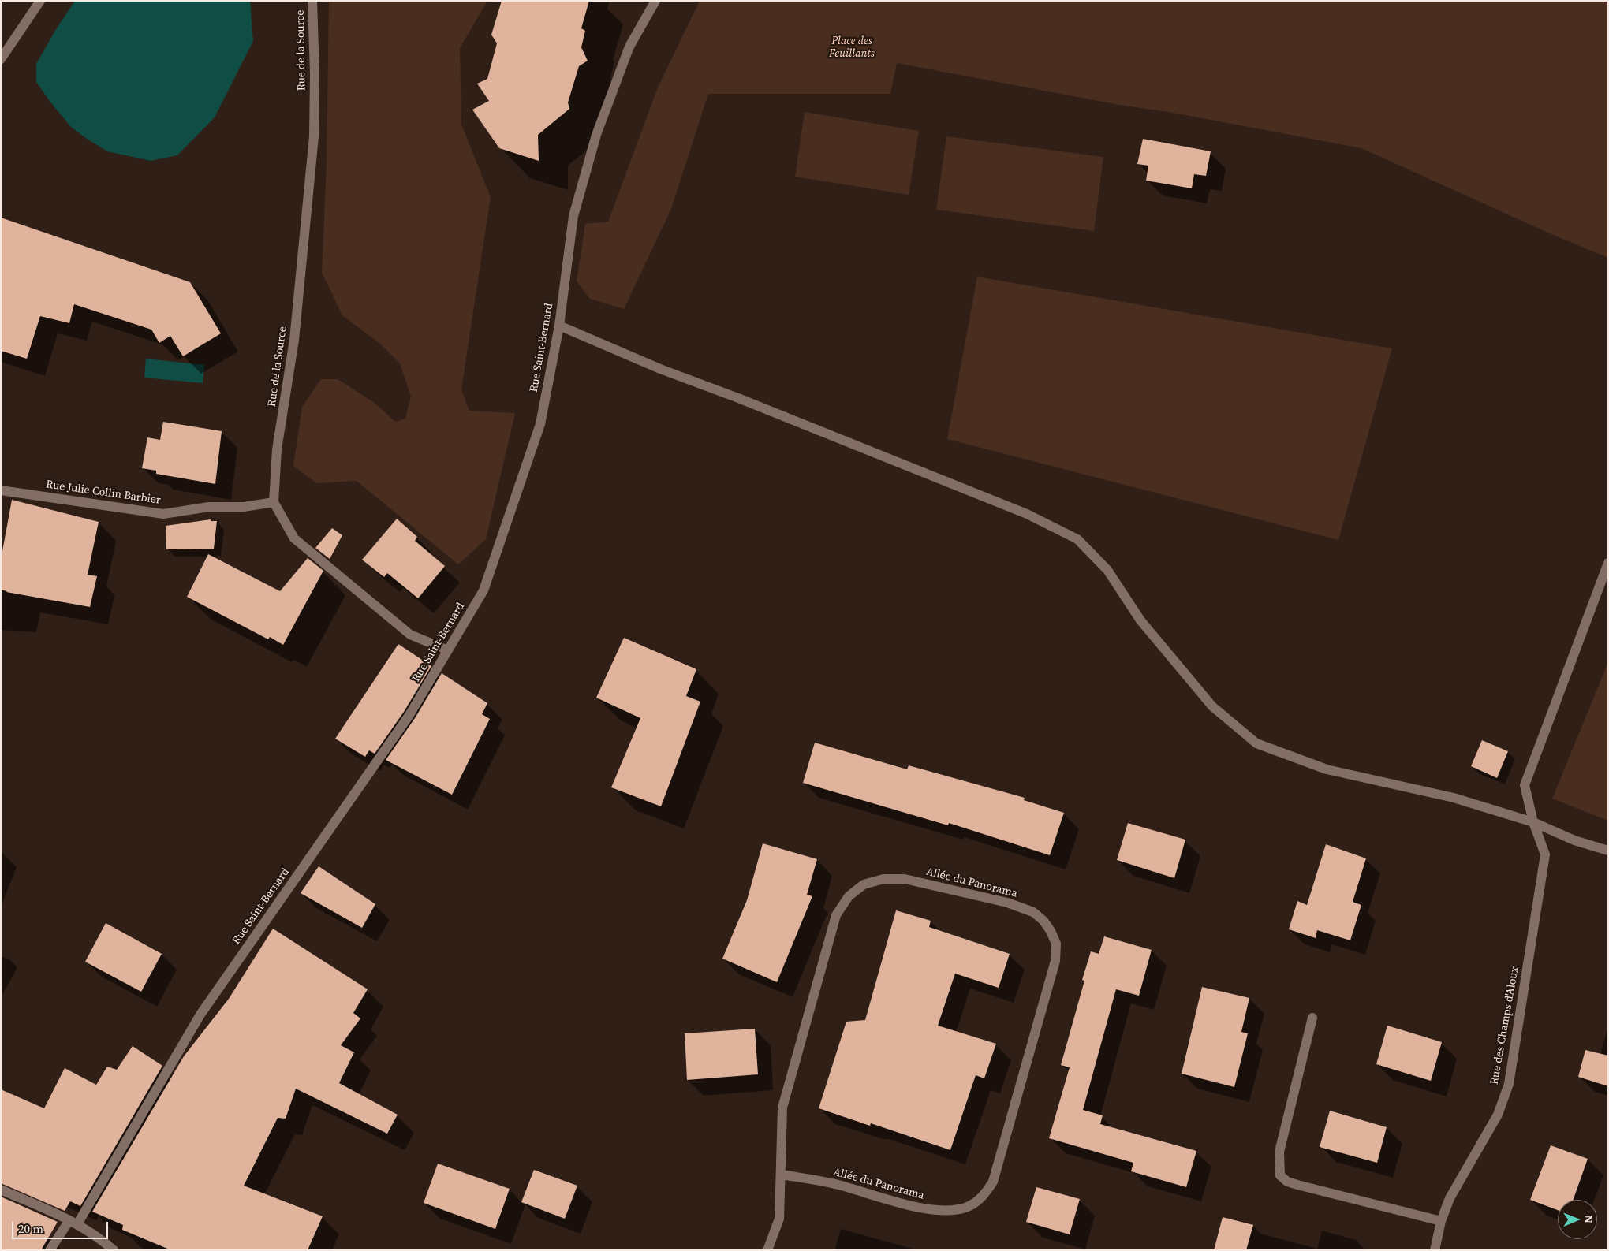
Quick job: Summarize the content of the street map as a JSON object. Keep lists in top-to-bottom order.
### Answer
{
  "streets": {
    "street": [
      "Rue de la Source",
      "Rue Saint-Bernard",
      "Rue Julie Collin Barbier",
      "Allée du Panorama",
      "Rue des Champs d'Aloux"
    ]
  },
  "crossings": [
    ["Rue de la Source", "Rue Julie Collin Barbier"]
  ],
  "parks": ["Place des Feuillants"],
  "scale_bar": "20 m",
  "north": "right"
}
